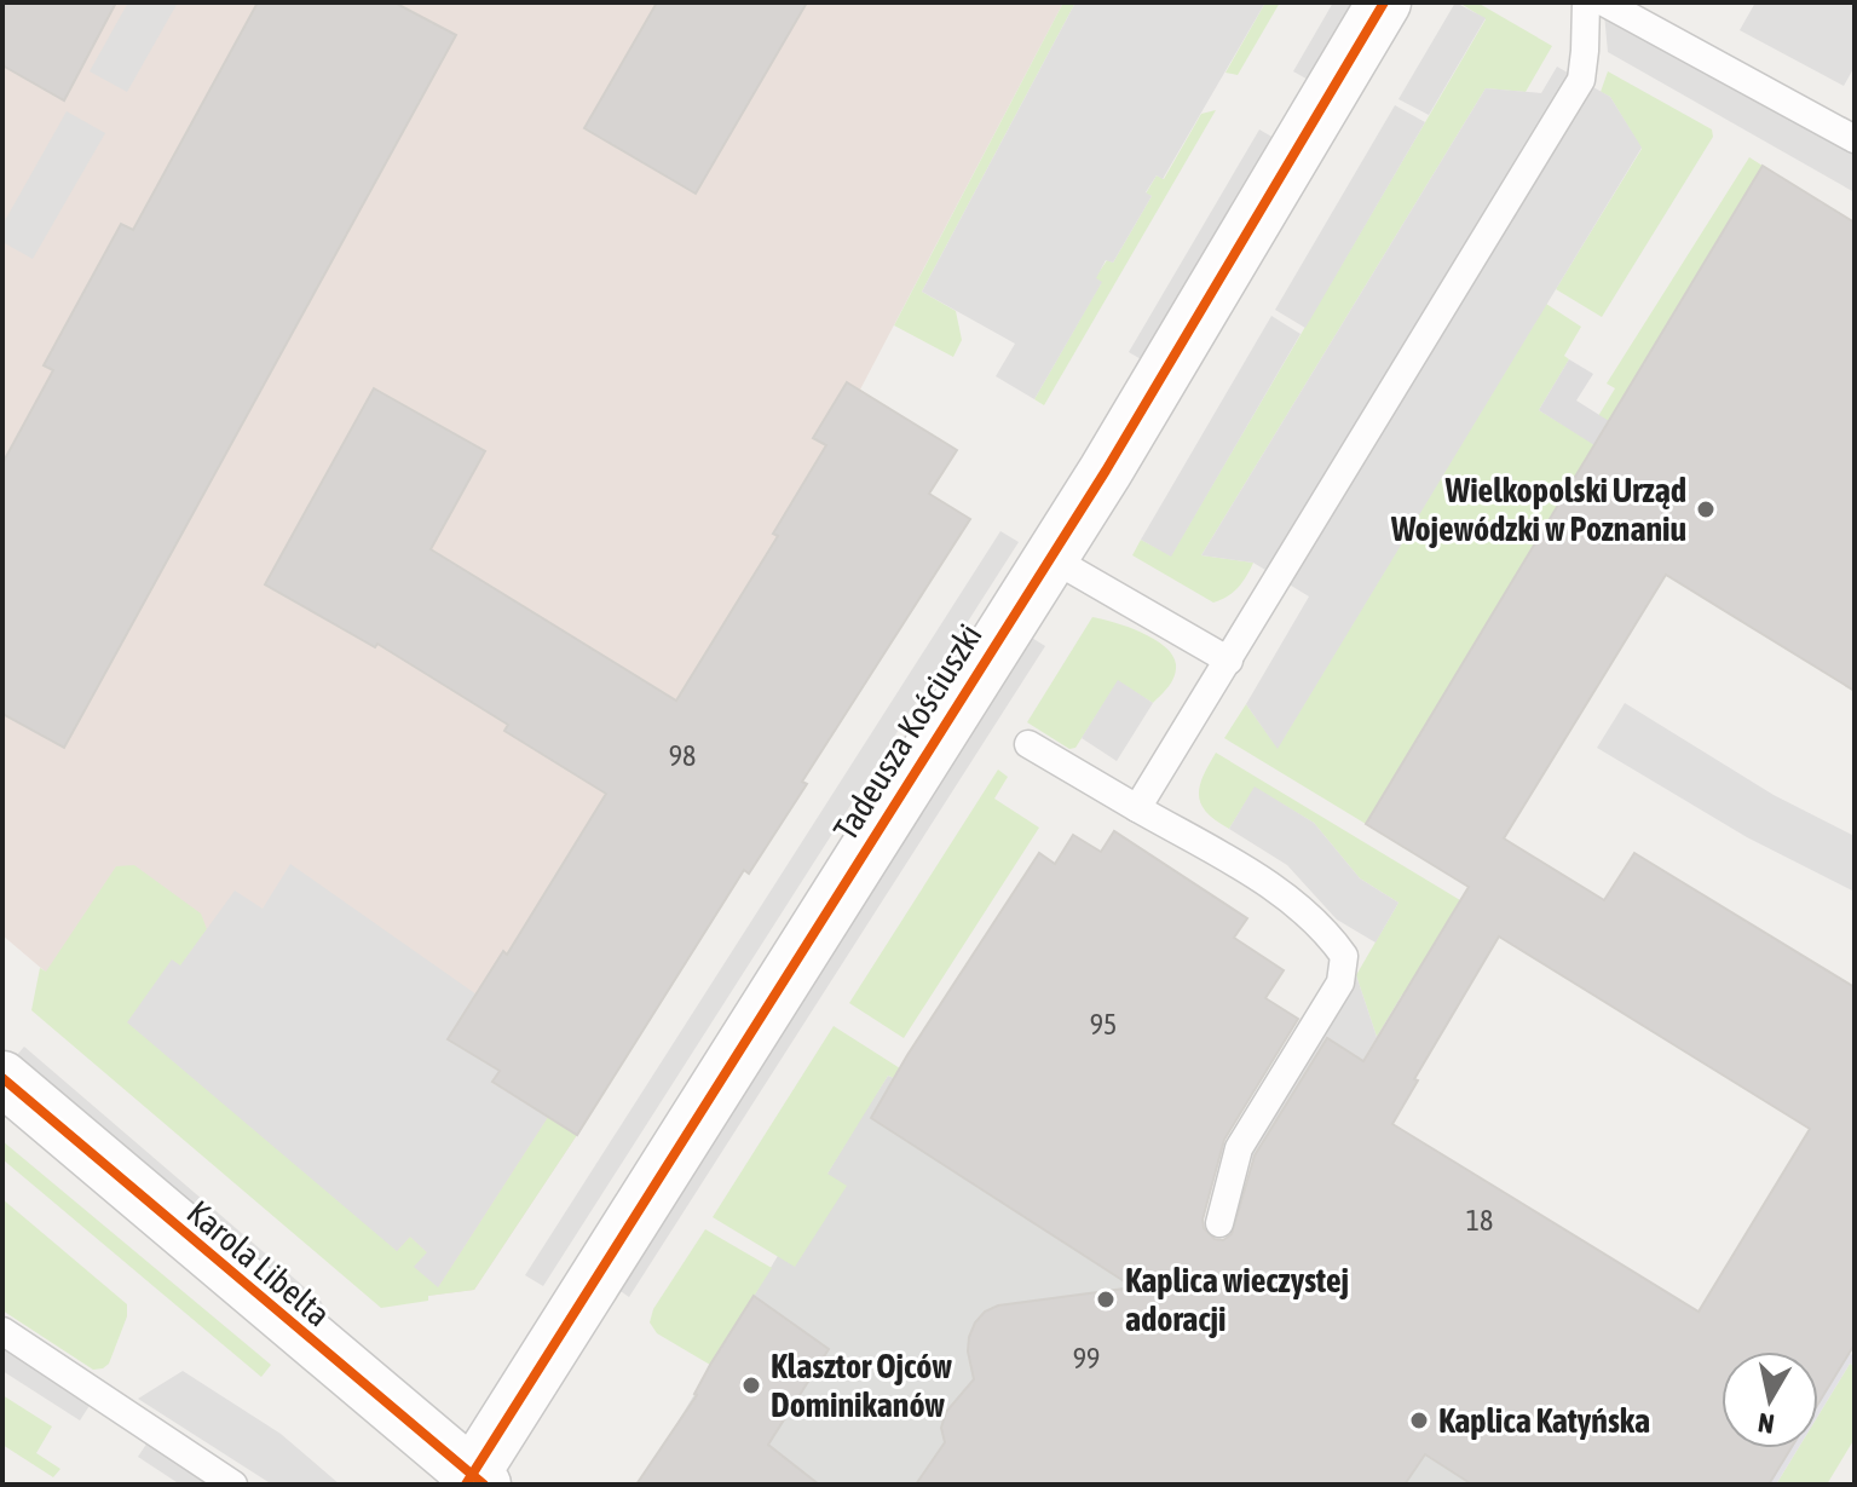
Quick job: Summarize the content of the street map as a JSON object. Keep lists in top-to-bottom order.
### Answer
{
  "streets": {
    "street": ["Tadeusza Kościuszki", "Karola Libelta"]
  },
  "crossings": [
    ["Tadeusza Kościuszki", "Karola Libelta"]
  ],
  "places": [
    "Wielkopolski Urząd Wojewódzki w Poznaniu",
    "Kaplica wieczystej adoracji",
    "Klasztor Ojców Dominikanów",
    "Kaplica Katyńska"
  ],
  "house_numbers": [
    "98",
    "95",
    "18",
    "99"
  ],
  "north": "bottom"
}
